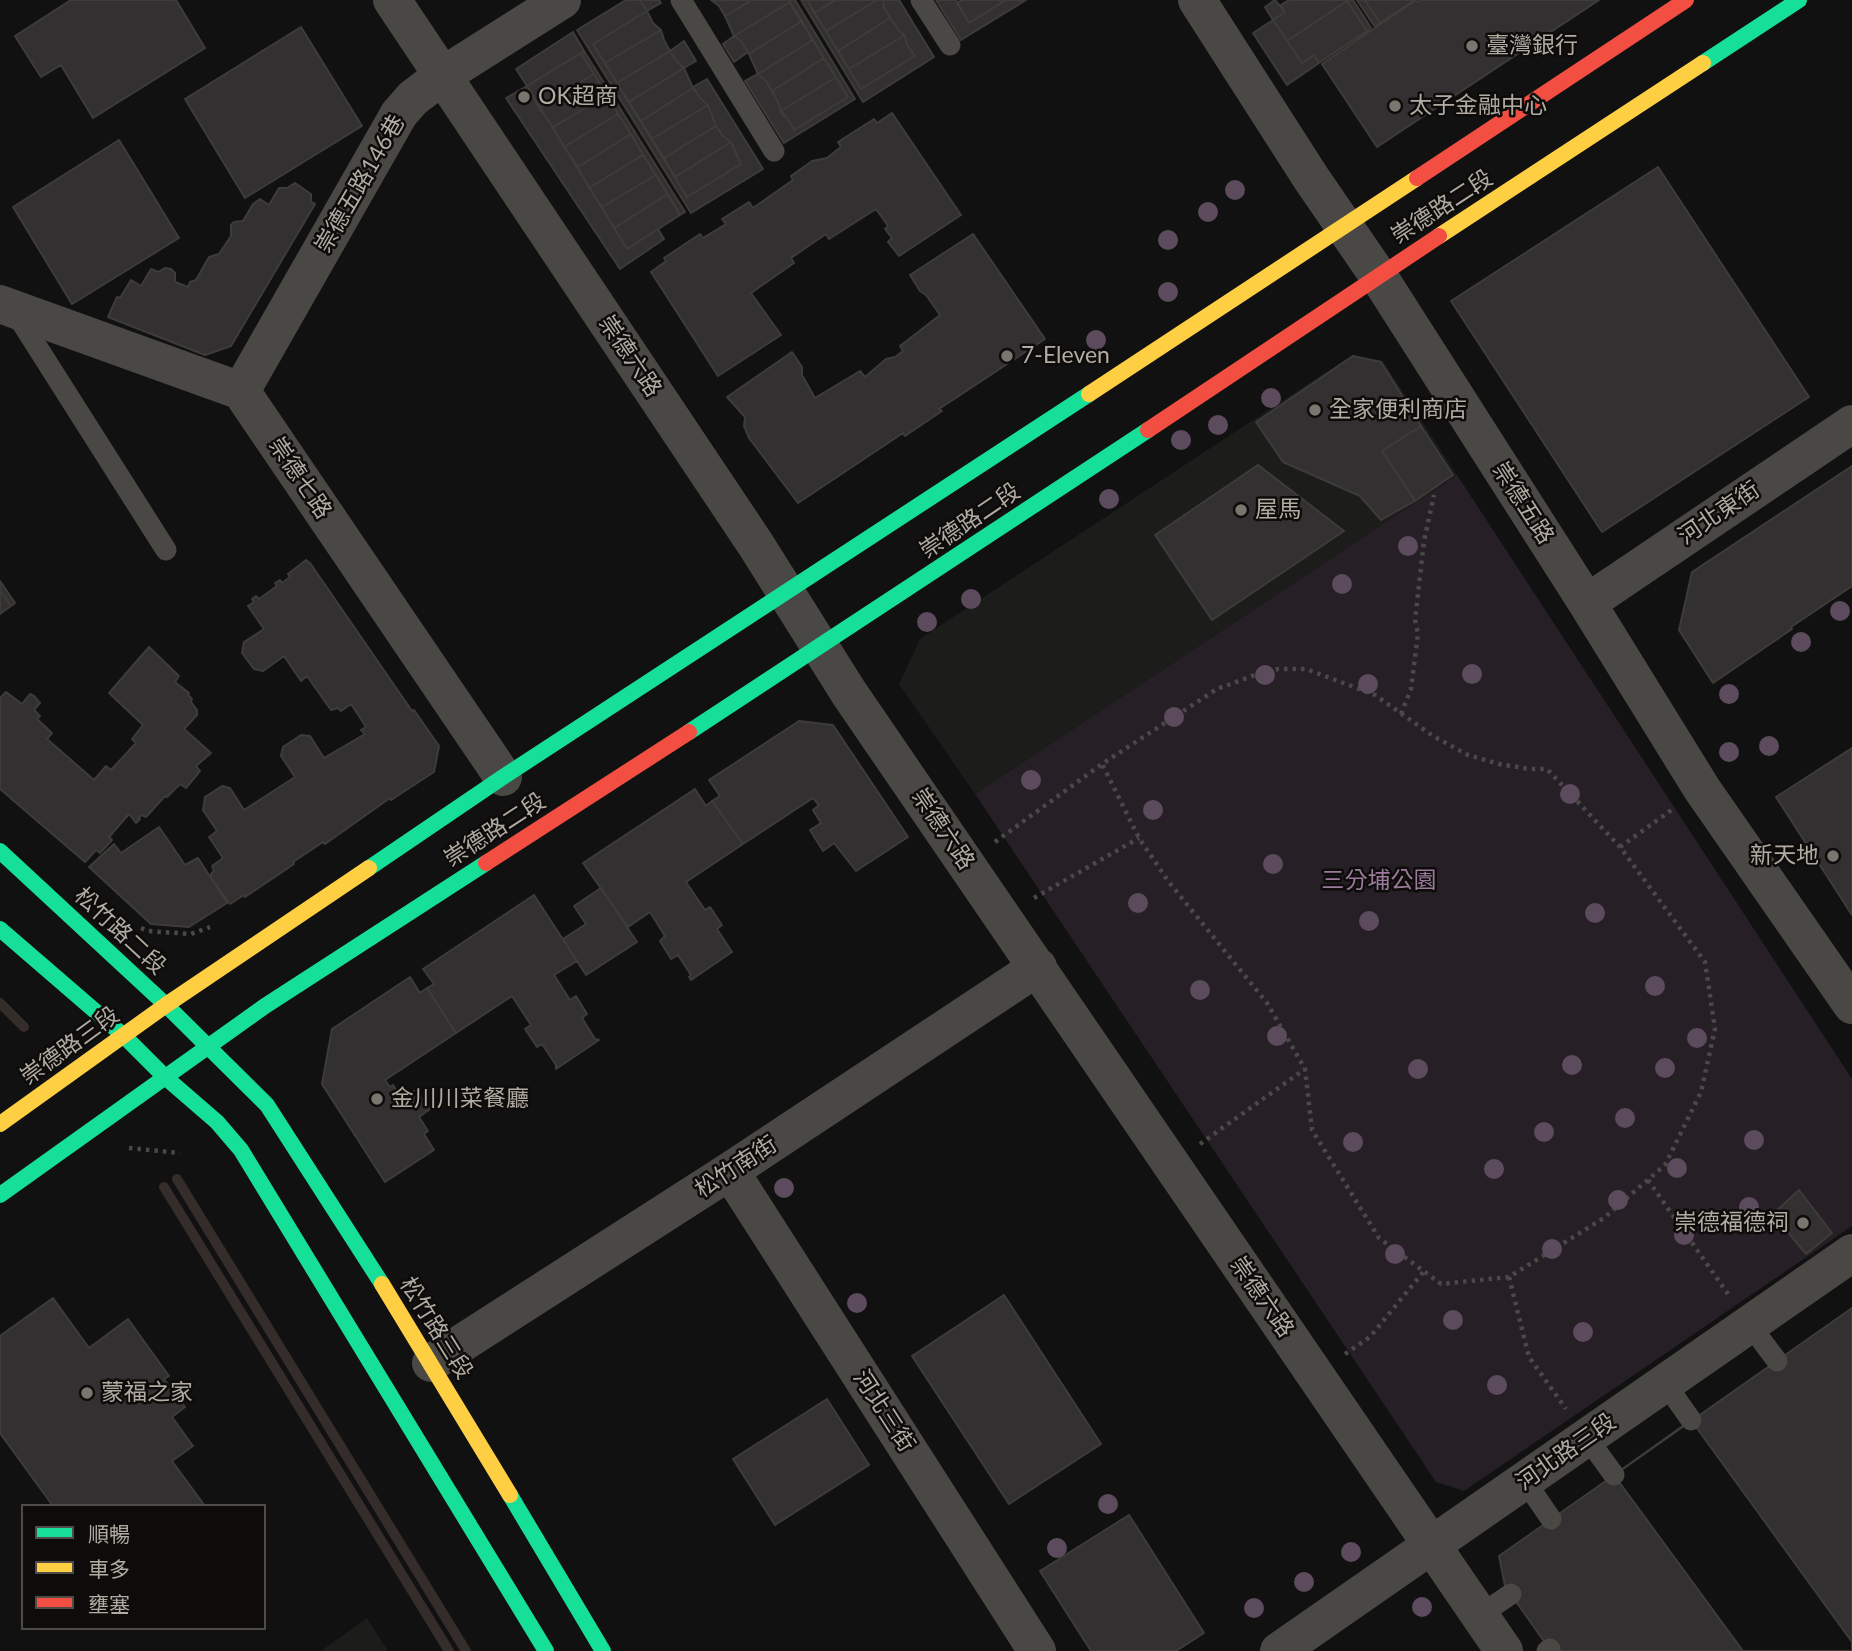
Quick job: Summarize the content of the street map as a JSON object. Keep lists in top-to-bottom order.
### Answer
{
  "streets": {
    "main road": [
      "崇德路二段",
      "松竹路二段",
      "崇德路三段",
      "松竹路三段"
    ],
    "street": [
      "崇德五路146巷",
      "崇德六路",
      "崇德七路",
      "崇德五路",
      "河北東街",
      "松竹南街",
      "河北三街",
      "河北路三段"
    ]
  },
  "crossings": [
    ["崇德五路146巷", "崇德六路"],
    ["崇德五路146巷", "崇德七路"],
    ["崇德路二段", "崇德六路"],
    ["崇德路二段", "崇德七路"],
    ["崇德路二段", "崇德五路"],
    ["崇德路二段", "松竹路二段"],
    ["崇德路二段", "崇德路三段"],
    ["崇德路二段", "松竹路三段"],
    ["崇德六路", "松竹南街"],
    ["崇德六路", "河北路三段"],
    ["崇德五路", "河北東街"],
    ["松竹路二段", "崇德路三段"],
    ["松竹路二段", "松竹路三段"],
    ["松竹南街", "松竹路三段"],
    ["松竹南街", "河北三街"]
  ],
  "parks": ["三分埔公園"],
  "places": [
    "臺灣銀行",
    "OK超商",
    "太子金融中心",
    "7-Eleven",
    "全家便利商店",
    "屋馬",
    "新天地",
    "金川川菜餐廳",
    "崇德福德祠",
    "蒙福之家"
  ],
  "legend": ["順暢", "車多", "壅塞"]
}
